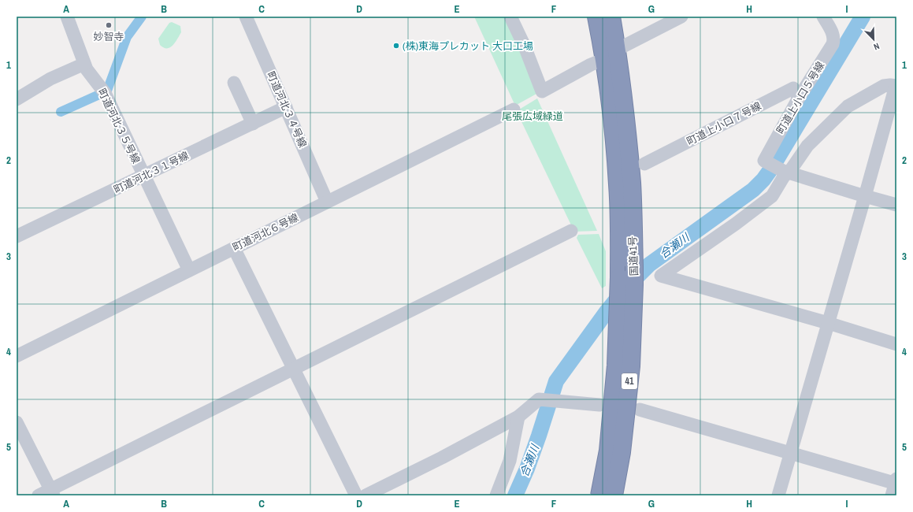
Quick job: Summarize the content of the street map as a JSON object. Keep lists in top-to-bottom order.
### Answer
{
  "streets": {
    "highway": ["国道41号", "41"],
    "street": [
      "町道上小口５号線",
      "町道河北３４号線",
      "町道河北３５号線",
      "町道河北３１号線",
      "町道河北６号線"
    ]
  },
  "crossings": [
    ["町道河北３４号線", "町道河北３１号線"],
    ["町道河北３４号線", "町道河北６号線"],
    ["町道河北３５号線", "町道河北３１号線"],
    ["町道河北３５号線", "町道河北６号線"]
  ],
  "water": ["合瀬川"],
  "parks": ["尾張広域緑道"],
  "places": ["妙智寺", "(株)東海プレカット 大口工場"],
  "north": "bottom right",
  "grid": {
    "columns": [
      "A",
      "B",
      "C",
      "D",
      "E",
      "F",
      "G",
      "H",
      "I"
    ],
    "rows": [
      "1",
      "2",
      "3",
      "4",
      "5"
    ]
  }
}
